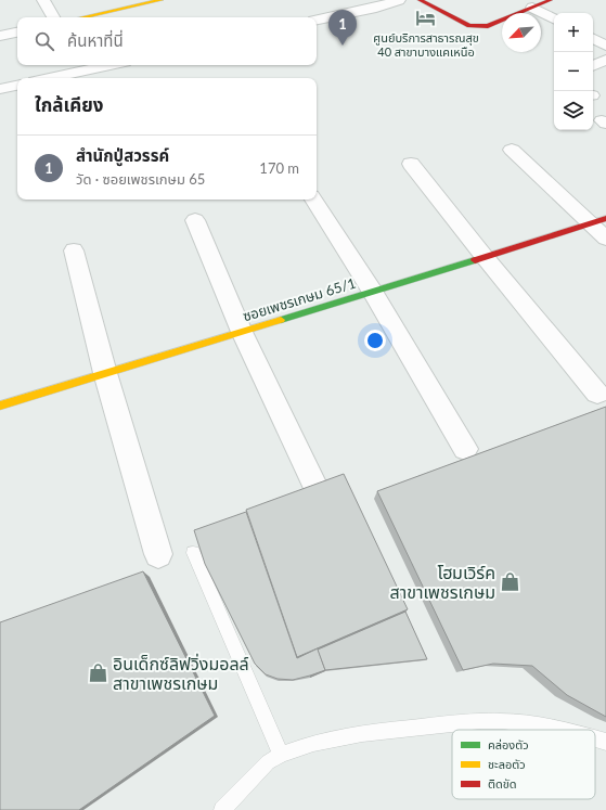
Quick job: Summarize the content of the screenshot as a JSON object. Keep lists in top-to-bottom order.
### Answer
{
  "streets": {
    "street": ["ซอยเพชรเกษม 65/1"]
  },
  "places": {
    "hotel": ["ศูนย์บริการสาธารณสุข 40 สาขาบางแคเหนือ"],
    "shop": ["โฮมเวิร์ค สาขาเพชรเกษม", "อินเด็กซ์ลิฟวิ่งมอลล์ สาขาเพชรเกษม"]
  },
  "legend": ["คล่องตัว", "ชะลอตัว", "ติดขัด"],
  "north": "bottom left",
  "page": {
    "pins": "1",
    "map_buttons": ["+", "−"],
    "search": "ค้นหาที่นี่",
    "heading": "ใกล้เคียง",
    "list": [
      {
        "mark": "1",
        "name": "สำนักปู่สวรรค์",
        "note": "วัด · ซอยเพชรเกษม 65",
        "value": "170 m"
      }
    ]
  }
}
